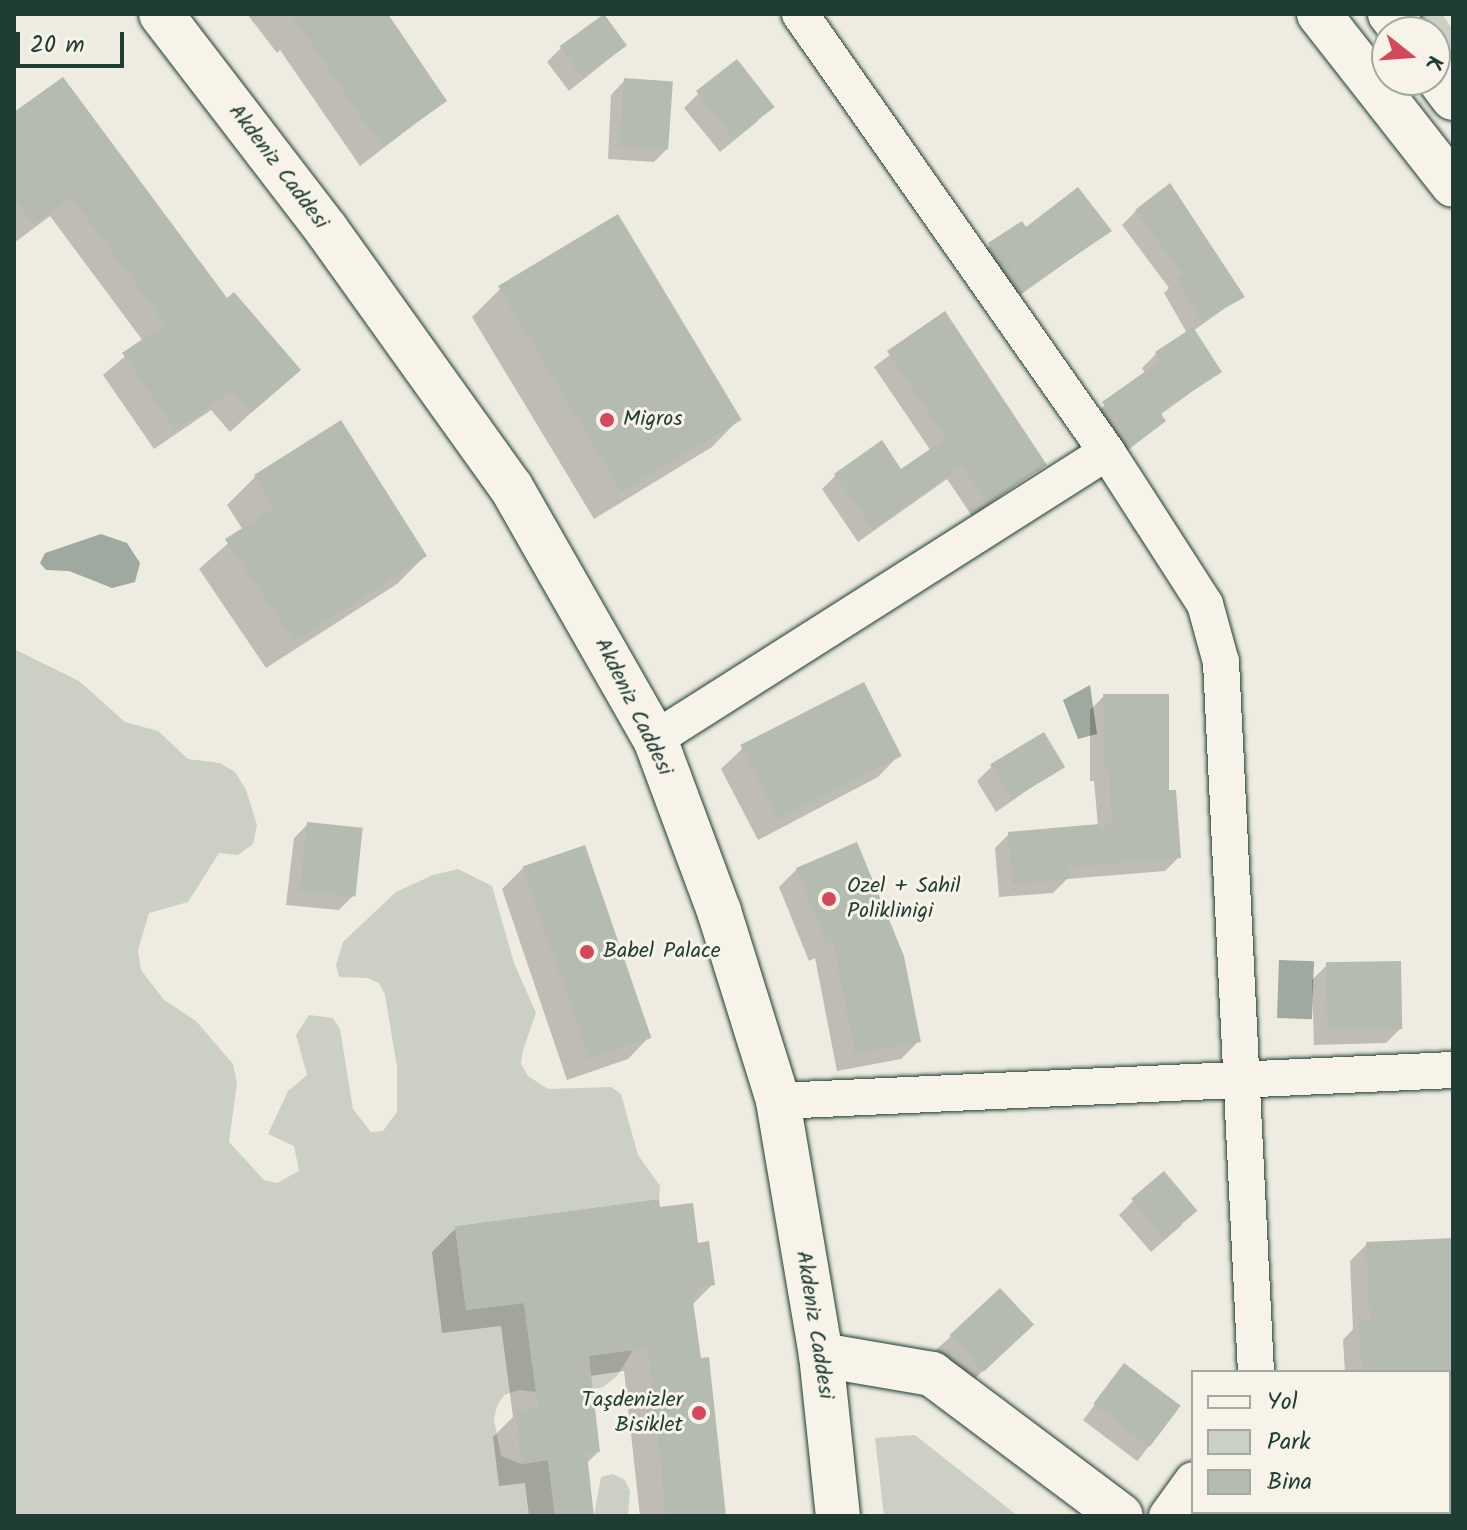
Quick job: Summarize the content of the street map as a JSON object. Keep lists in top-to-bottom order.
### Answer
{
  "streets": {
    "main road": ["Akdeniz Caddesi"]
  },
  "places": [
    "Migros",
    "Ozel + Sahil Poliklinigi",
    "Babel Palace",
    "Taşdenizler Bisiklet"
  ],
  "legend": ["Yol", "Park", "Bina"],
  "scale_bar": "20 m",
  "north": "right"
}
